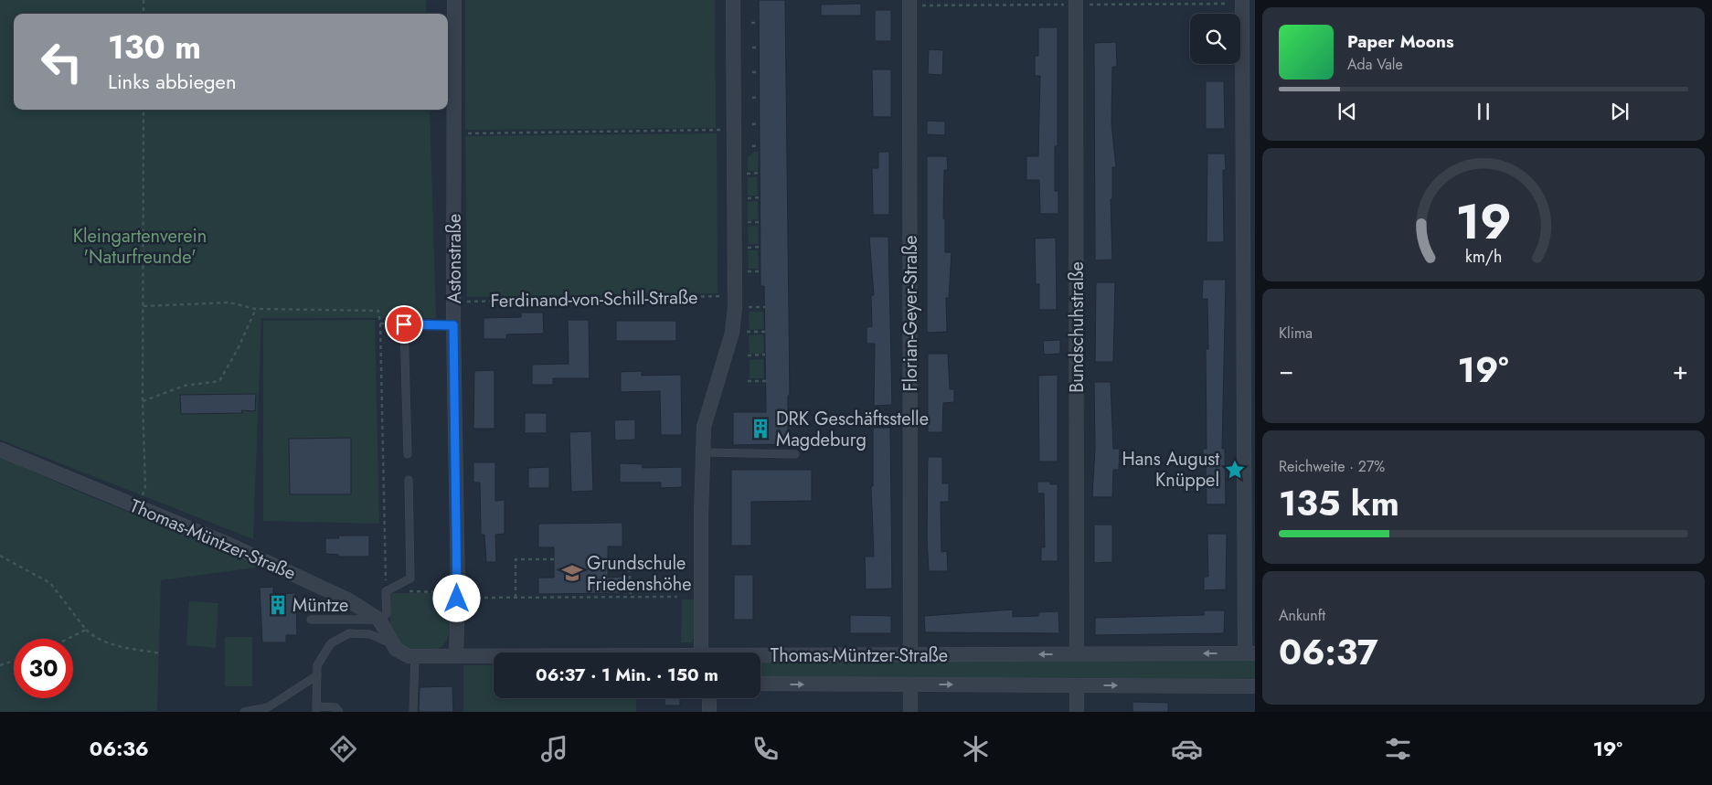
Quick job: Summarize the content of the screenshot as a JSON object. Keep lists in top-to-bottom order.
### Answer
{
  "streets": {
    "street": [
      "Astonstraße",
      "Florian-Geyer-Straße",
      "Bundschuhstraße",
      "Thomas-Müntzer-Straße"
    ],
    "path": ["Ferdinand-von-Schill-Straße"]
  },
  "crossings": [
    ["Astonstraße", "Ferdinand-von-Schill-Straße"],
    ["Astonstraße", "Thomas-Müntzer-Straße"],
    ["Florian-Geyer-Straße", "Thomas-Müntzer-Straße"],
    ["Bundschuhstraße", "Thomas-Müntzer-Straße"]
  ],
  "parks": ["Kleingartenverein 'Naturfreunde'"],
  "places": {
    "building": ["DRK Geschäftsstelle Magdeburg", "Müntze"],
    "place": ["Hans August Knüppel"],
    "school or university": ["Grundschule Friedenshöhe"]
  },
  "page": {
    "turn": ["130 m", "Links abbiegen"],
    "song": ["Paper Moons", "Ada Vale"],
    "tile": [
      "Klima",
      ["Reichweite · 27%", "135 km"],
      ["Ankunft", "06:37"]
    ],
    "heat": ["−", "19°", "+"],
    "limit": "30",
    "trip": "06:37 · 1 Min. · 150 m",
    "tabs": ["06:36", "19°"],
    "gauge": ["19", "km/h"]
  }
}
